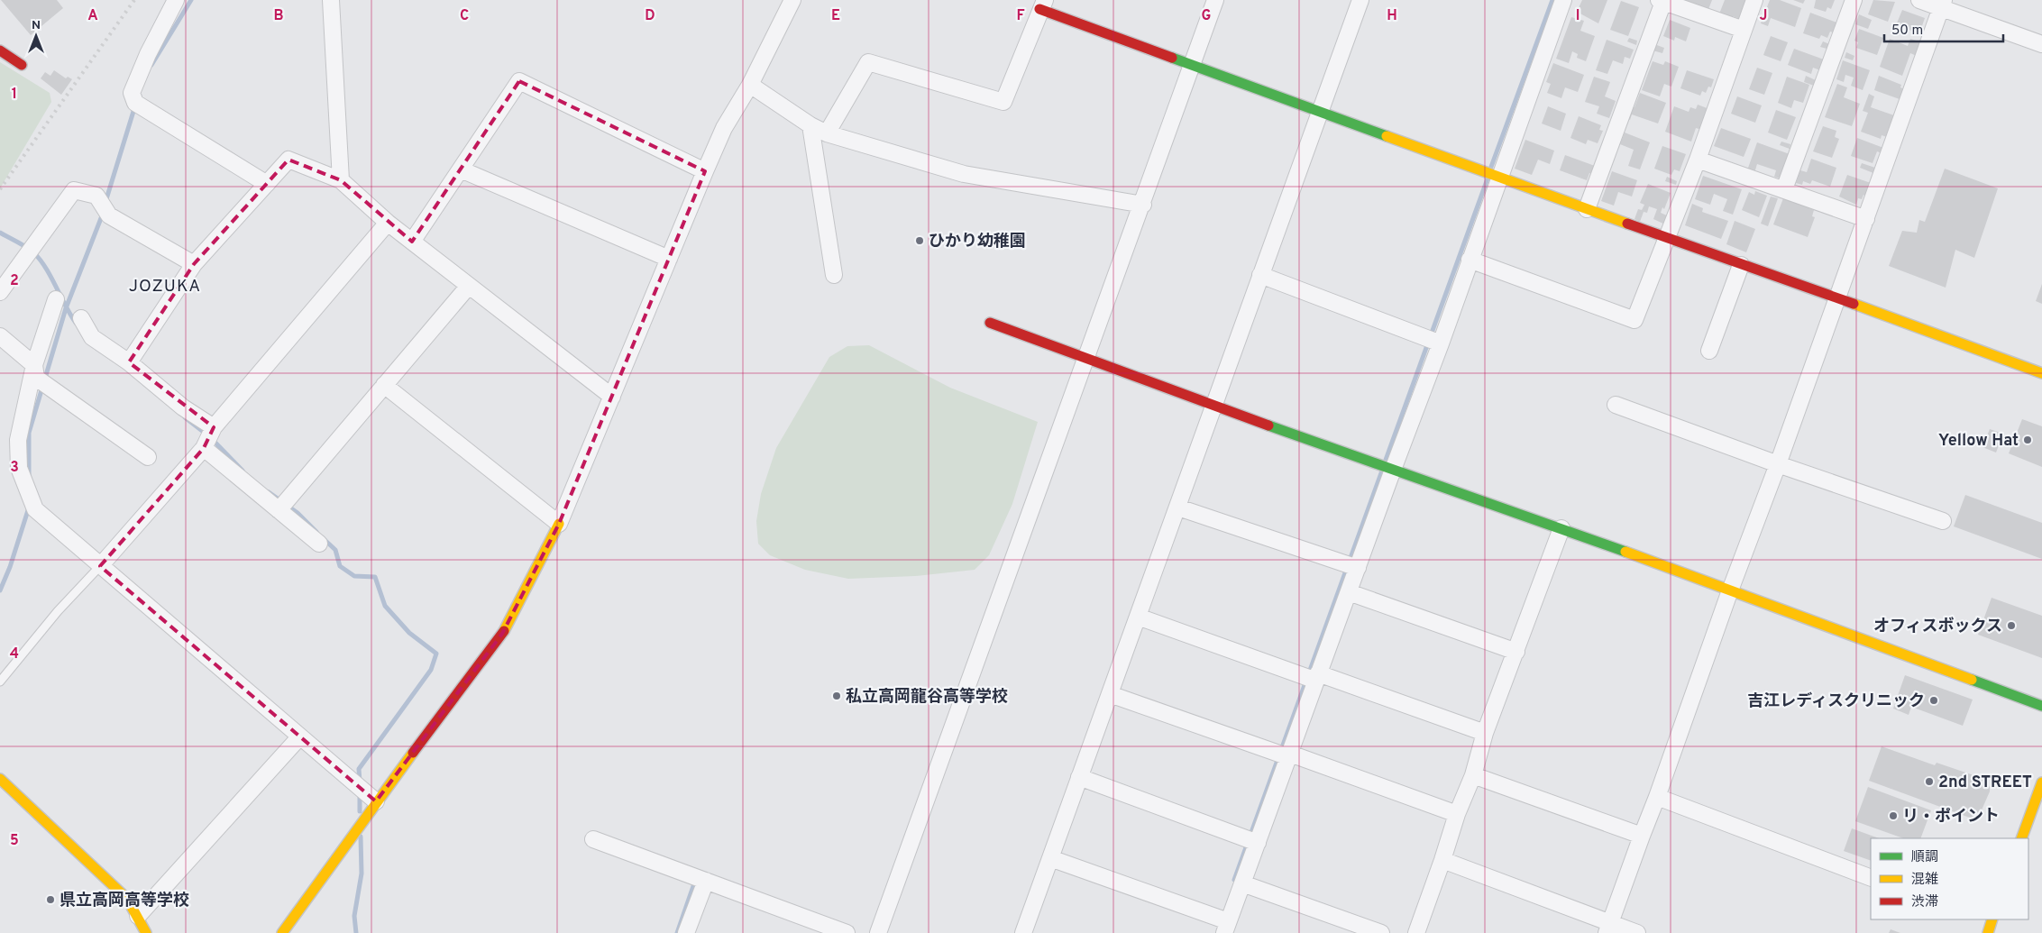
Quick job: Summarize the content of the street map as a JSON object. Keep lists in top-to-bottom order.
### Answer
{
  "districts": ["JOZUKA"],
  "places": [
    "ひかり幼稚園",
    "Yellow Hat",
    "オフィスボックス",
    "私立高岡龍谷高等学校",
    "吉江レディスクリニック",
    "2nd STREET",
    "リ・ポイント",
    "県立高岡高等学校"
  ],
  "legend": ["順調", "混雑", "渋滞"],
  "scale_bar": "50 m",
  "north": "top",
  "grid": {
    "columns": [
      "A",
      "B",
      "C",
      "D",
      "E",
      "F",
      "G",
      "H",
      "I",
      "J"
    ],
    "rows": [
      "1",
      "2",
      "3",
      "4",
      "5"
    ]
  }
}
